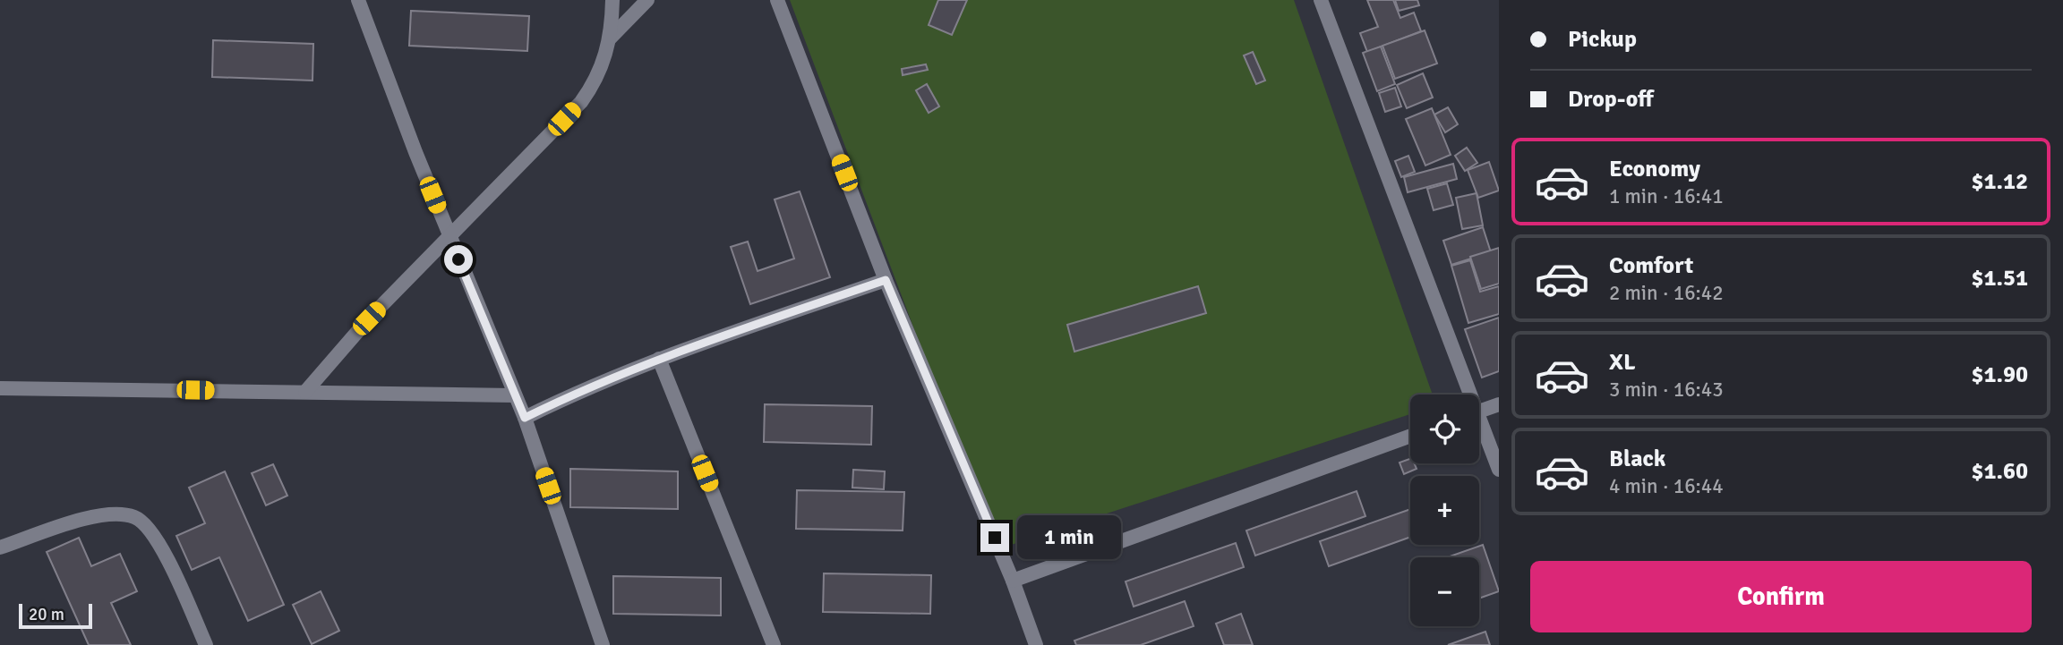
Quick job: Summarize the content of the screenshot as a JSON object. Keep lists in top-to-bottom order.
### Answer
{
  "scale_bar": "20 m",
  "page": {
    "banner": ["Pickup", "Drop-off"],
    "list": [
      {
        "name": "Economy",
        "note": "1 min · 16:41",
        "value": "$1.12"
      },
      {
        "name": "Comfort",
        "note": "2 min · 16:42",
        "value": "$1.51"
      },
      {
        "name": "XL",
        "note": "3 min · 16:43",
        "value": "$1.90"
      },
      {
        "name": "Black",
        "note": "4 min · 16:44",
        "value": "$1.60"
      }
    ],
    "map_buttons": ["+", "−"],
    "bubble": "1 min",
    "buttons": "Confirm",
    "scale": "20 m"
  }
}
